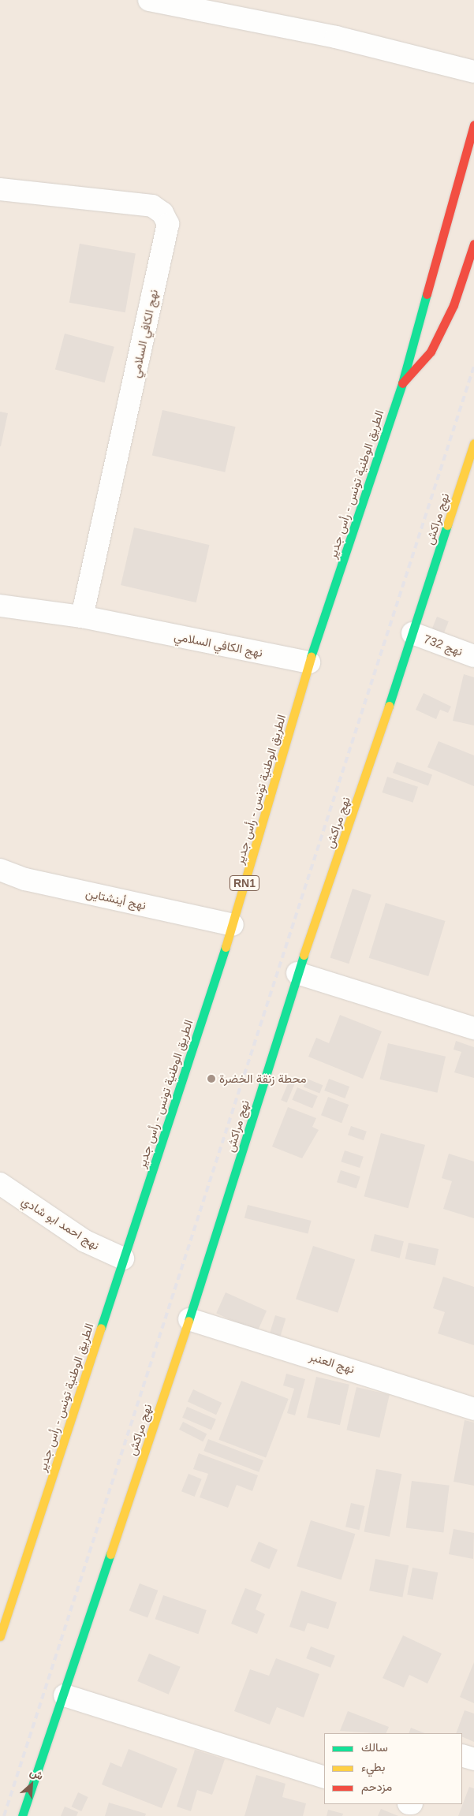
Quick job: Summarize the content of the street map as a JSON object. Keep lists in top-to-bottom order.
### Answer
{
  "streets": {
    "main road": ["الطريق الوطنية تونس - رأس جدير", "نهج مراكش", "RN1"],
    "street": [
      "نهج الكافي السلامي",
      "نهج 732",
      "نهج أينشتاين",
      "نهج احمد ابو شادي",
      "نهج العنبر"
    ]
  },
  "crossings": [
    ["نهج الكافي السلامي", "الطريق الوطنية تونس - رأس جدير"],
    ["الطريق الوطنية تونس - رأس جدير", "نهج أينشتاين"],
    ["الطريق الوطنية تونس - رأس جدير", "نهج احمد ابو شادي"],
    ["نهج مراكش", "نهج 732"],
    ["نهج مراكش", "نهج العنبر"]
  ],
  "places": ["محطة زنقة الخضرة"],
  "legend": ["سالك", "بطيء", "مزدحم"],
  "north": "top right"
}
